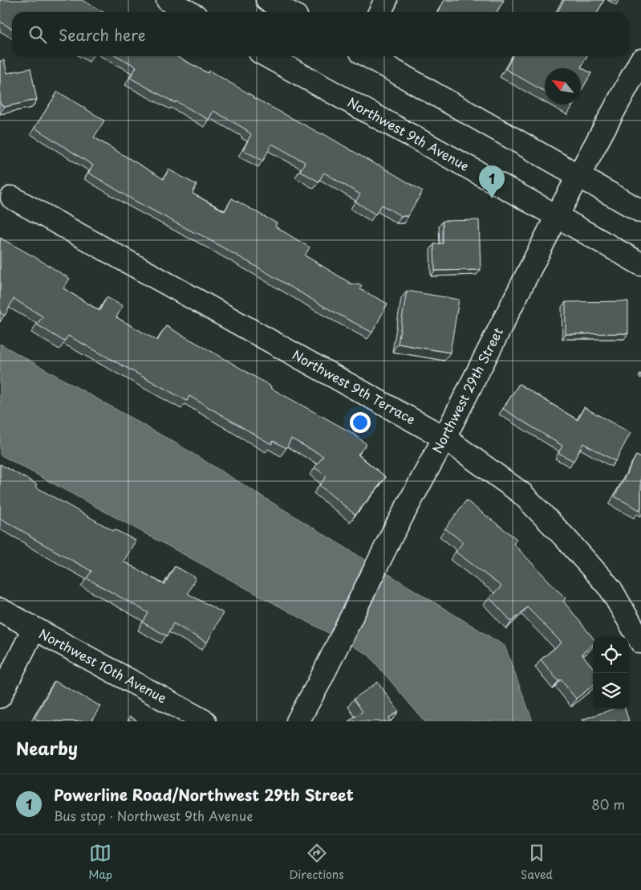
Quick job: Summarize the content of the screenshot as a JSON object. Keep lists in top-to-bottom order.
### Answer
{
  "streets": {
    "street": [
      "Northwest 9th Avenue",
      "Northwest 9th Terrace",
      "Northwest 29th Street",
      "Northwest 10th Avenue"
    ]
  },
  "crossings": [
    ["Northwest 9th Avenue", "Northwest 29th Street"],
    ["Northwest 9th Terrace", "Northwest 29th Street"]
  ],
  "north": "top left",
  "page": {
    "search": "Search here",
    "pins": "1",
    "heading": "Nearby",
    "list": [
      {
        "mark": "1",
        "name": "Powerline Road/Northwest 29th Street",
        "note": "Bus stop · Northwest 9th Avenue",
        "value": "80 m"
      }
    ],
    "nav": ["Map", "Directions", "Saved"]
  }
}
